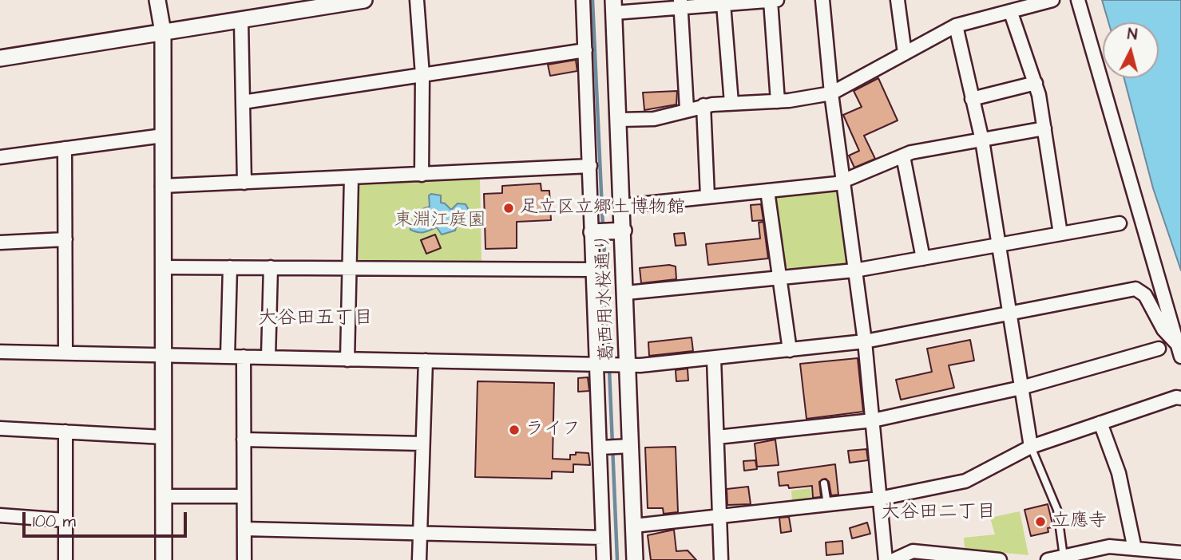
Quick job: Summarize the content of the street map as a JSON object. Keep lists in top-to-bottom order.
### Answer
{
  "streets": {
    "street": ["葛西用水桜通り"]
  },
  "districts": ["大谷田五丁目", "大谷田二丁目"],
  "parks": ["東淵江庭園"],
  "places": ["足立区立郷土博物館", "ライフ", "立應寺"],
  "scale_bar": "100 m",
  "north": "top"
}
